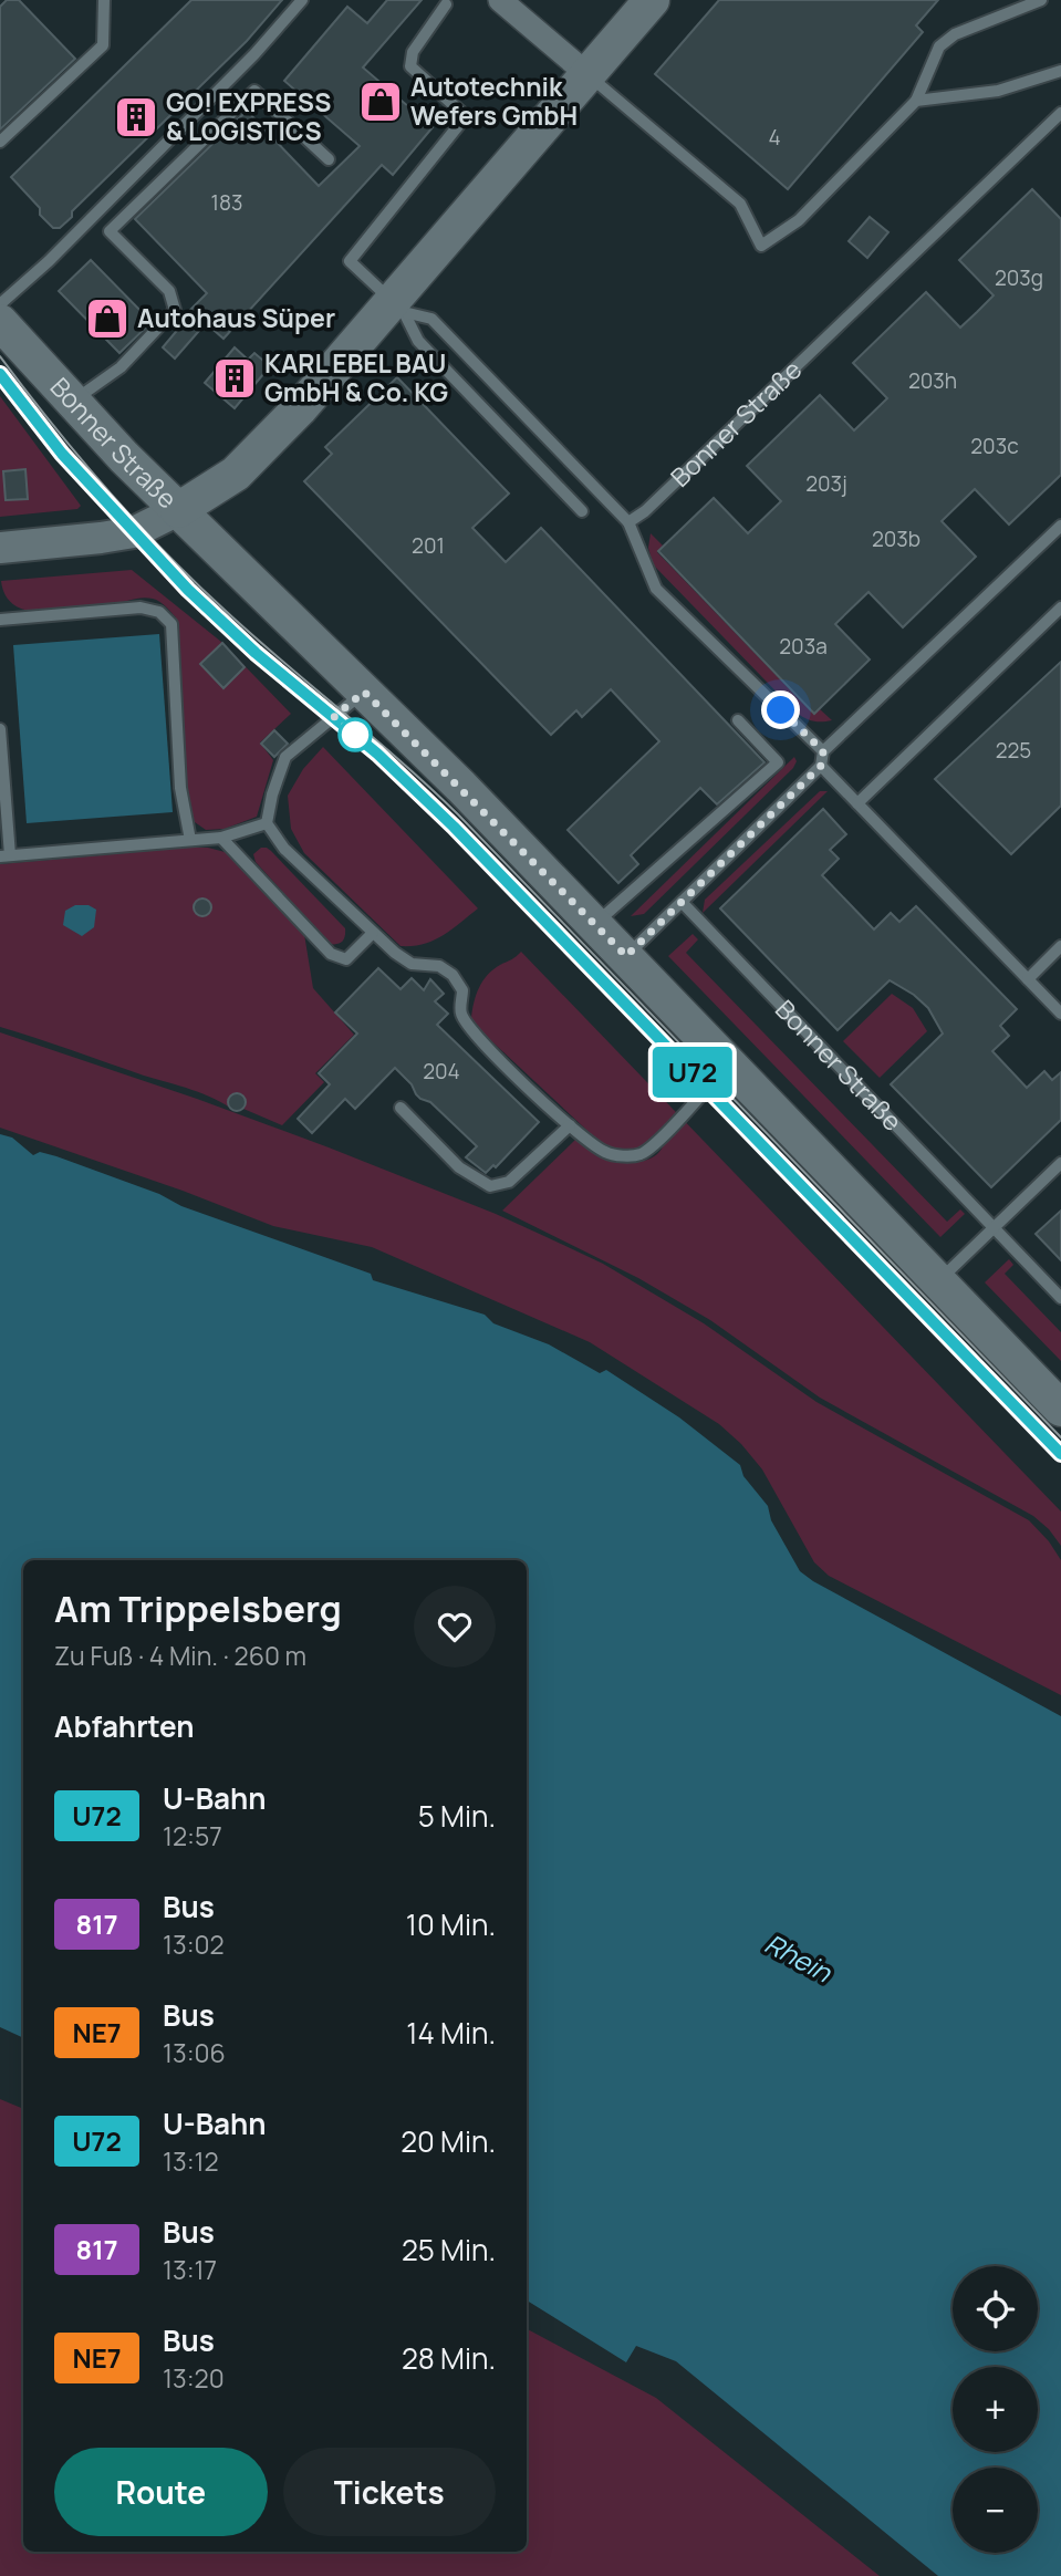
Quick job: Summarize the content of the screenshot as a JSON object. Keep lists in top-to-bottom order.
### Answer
{
  "streets": {
    "main road": ["Bonner Straße"]
  },
  "water": ["Rhein"],
  "places": {
    "shop": ["Autotechnik Wefers GmbH", "Autohaus Süper"],
    "building": ["GO! EXPRESS & LOGISTICS", "KARL EBEL BAU GmbH & Co. KG"]
  },
  "lines": ["metro line U72"],
  "house_numbers": [
    "4",
    "183",
    "203g",
    "203h",
    "203c",
    "203j",
    "203b",
    "201",
    "203a",
    "225",
    "204"
  ],
  "page": {
    "on_map": "U72",
    "heading": [
      ["Am Trippelsberg", "Zu Fuß · 4 Min. · 260 m"],
      "Abfahrten"
    ],
    "list": [
      {
        "mark": "U72",
        "name": "U-Bahn",
        "note": "12:57",
        "value": "5 Min."
      },
      {
        "mark": "817",
        "name": "Bus",
        "note": "13:02",
        "value": "10 Min."
      },
      {
        "mark": "NE7",
        "name": "Bus",
        "note": "13:06",
        "value": "14 Min."
      },
      {
        "mark": "U72",
        "name": "U-Bahn",
        "note": "13:12",
        "value": "20 Min."
      },
      {
        "mark": "817",
        "name": "Bus",
        "note": "13:17",
        "value": "25 Min."
      },
      {
        "mark": "NE7",
        "name": "Bus",
        "note": "13:20",
        "value": "28 Min."
      }
    ],
    "map_buttons": ["+", "−"],
    "buttons": ["Route", "Tickets"]
  }
}
